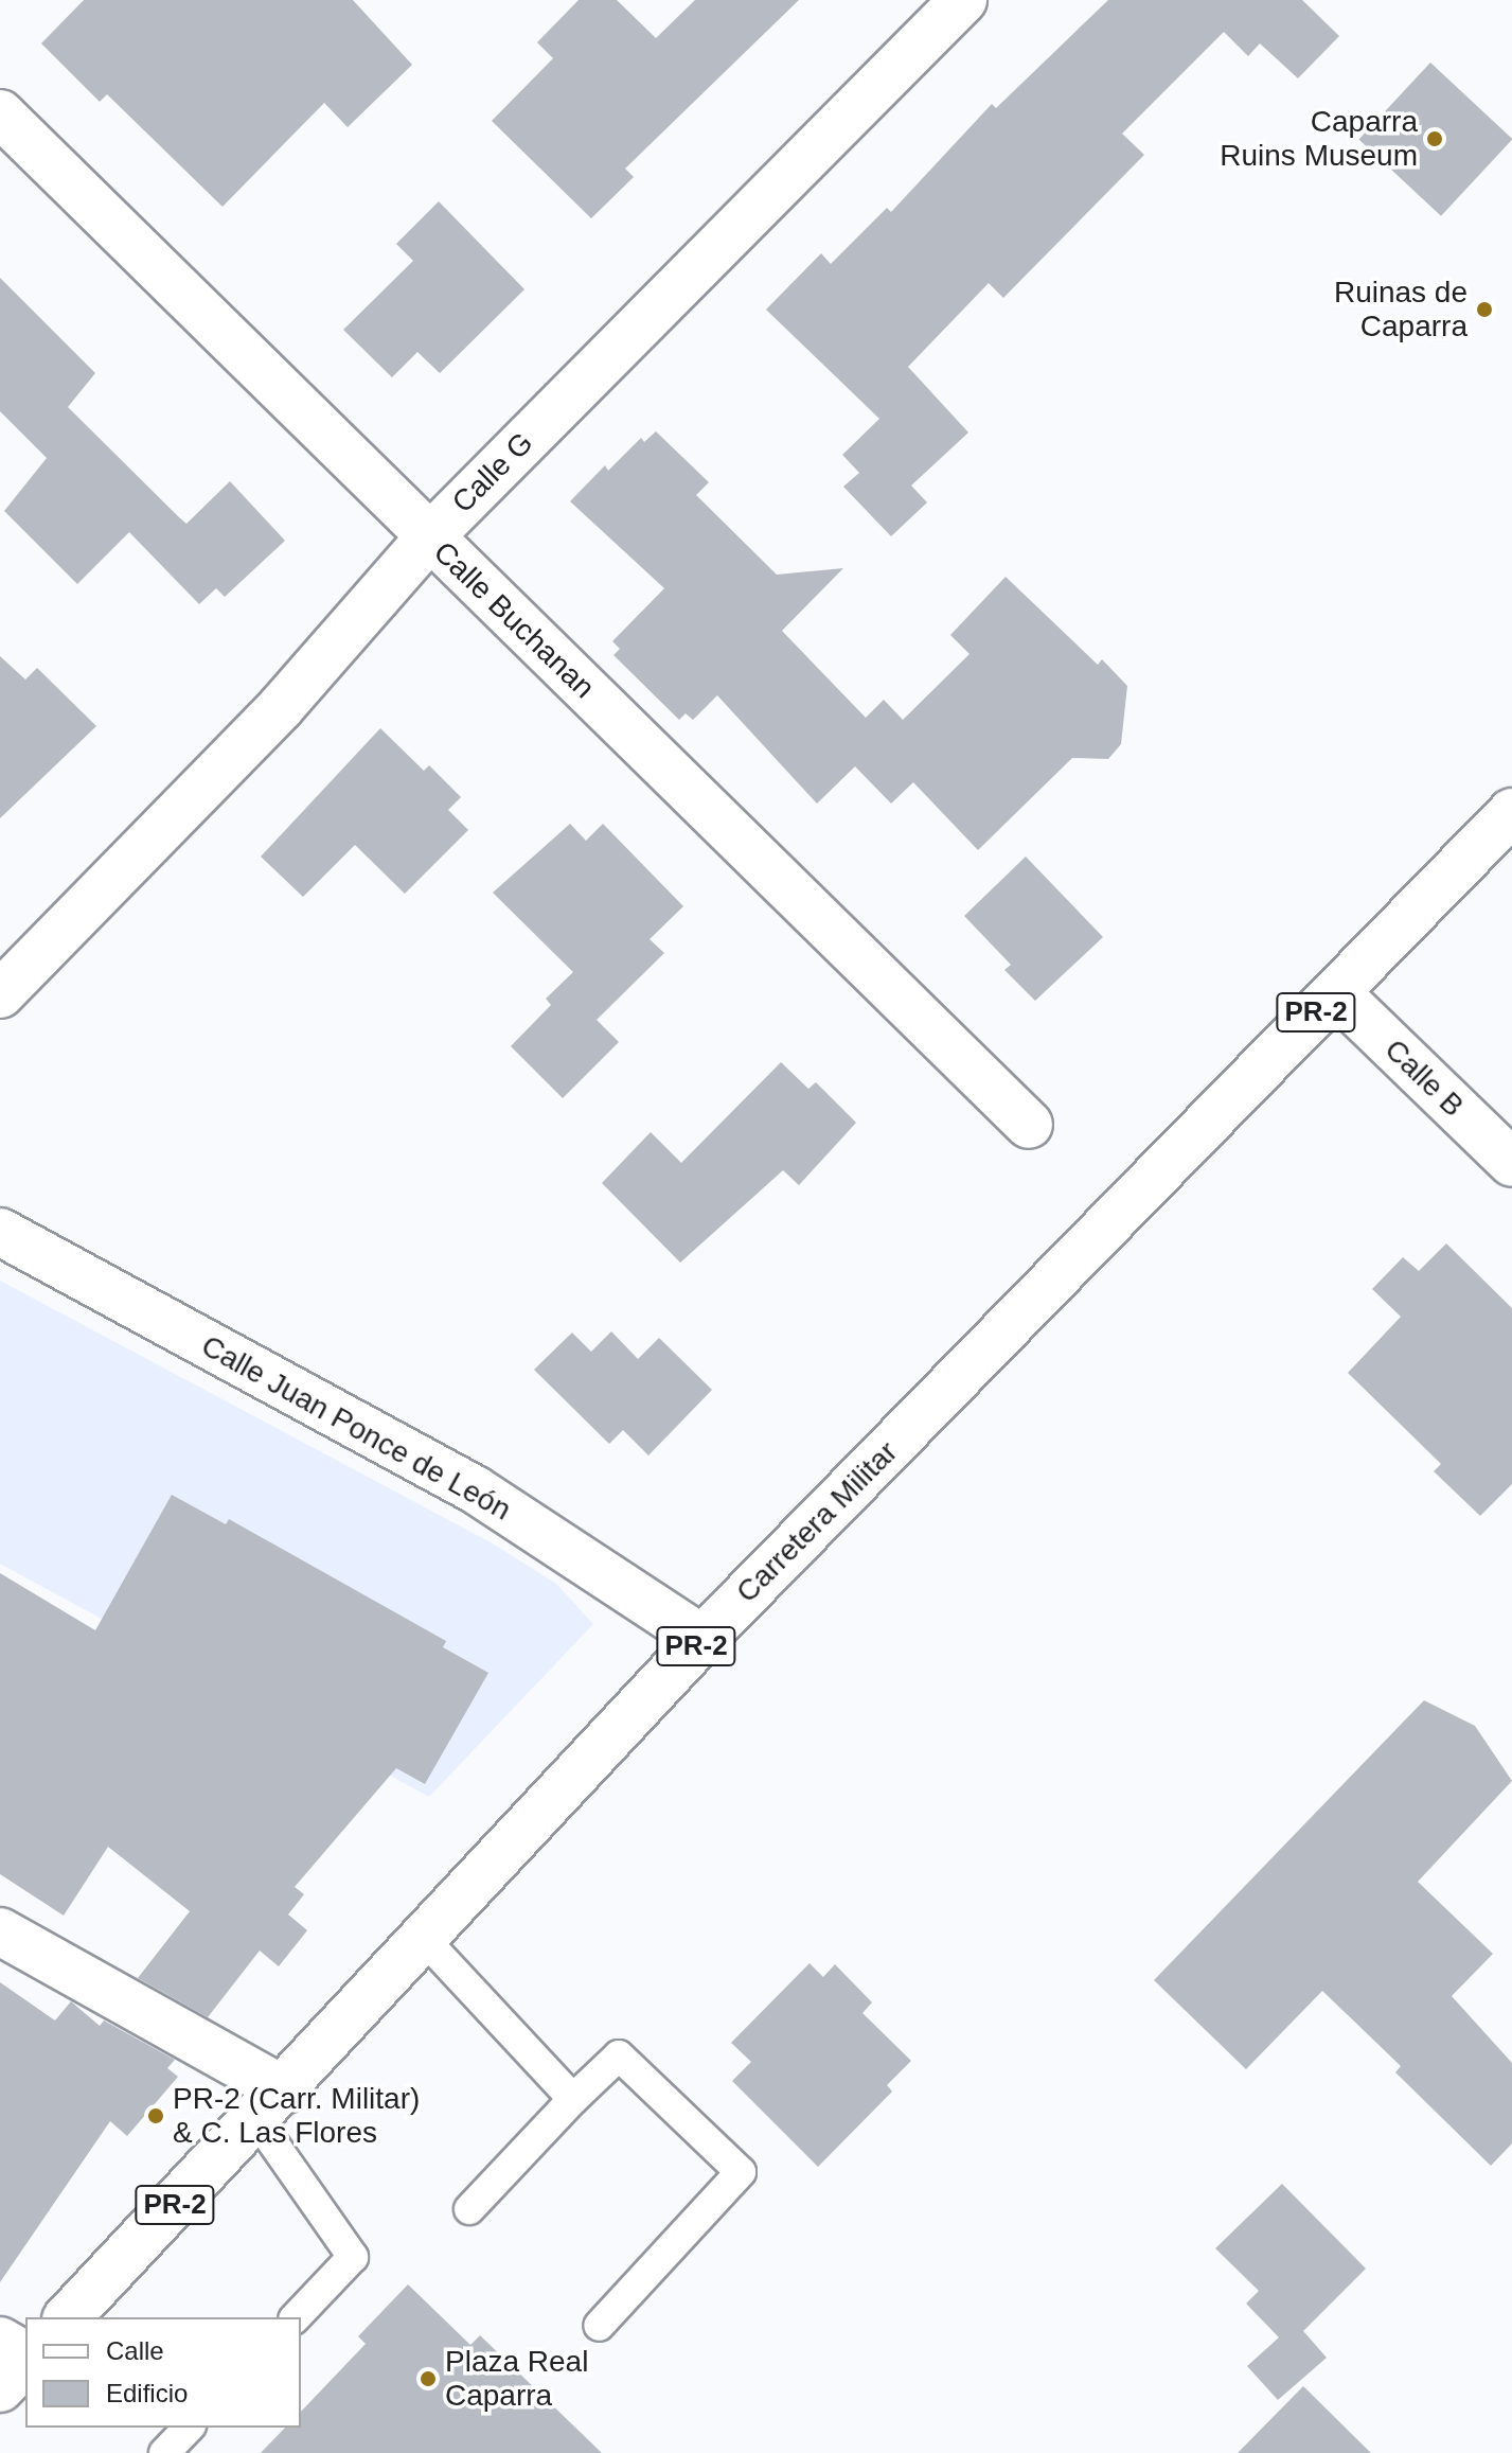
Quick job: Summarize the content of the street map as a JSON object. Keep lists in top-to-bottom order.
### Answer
{
  "streets": {
    "street": [
      "Calle G",
      "Calle Buchanan",
      "PR-2",
      "Calle B",
      "Calle Juan Ponce de León",
      "Carretera Militar"
    ]
  },
  "crossings": [
    ["Calle G", "Calle Buchanan"],
    ["Calle B", "Carretera Militar"],
    ["Calle Juan Ponce de León", "Carretera Militar"]
  ],
  "places": [
    "Caparra Ruins Museum",
    "Ruinas de Caparra",
    "PR-2 (Carr. Militar) & C. Las Flores",
    "Plaza Real Caparra"
  ],
  "legend": ["Calle", "Edificio"]
}
